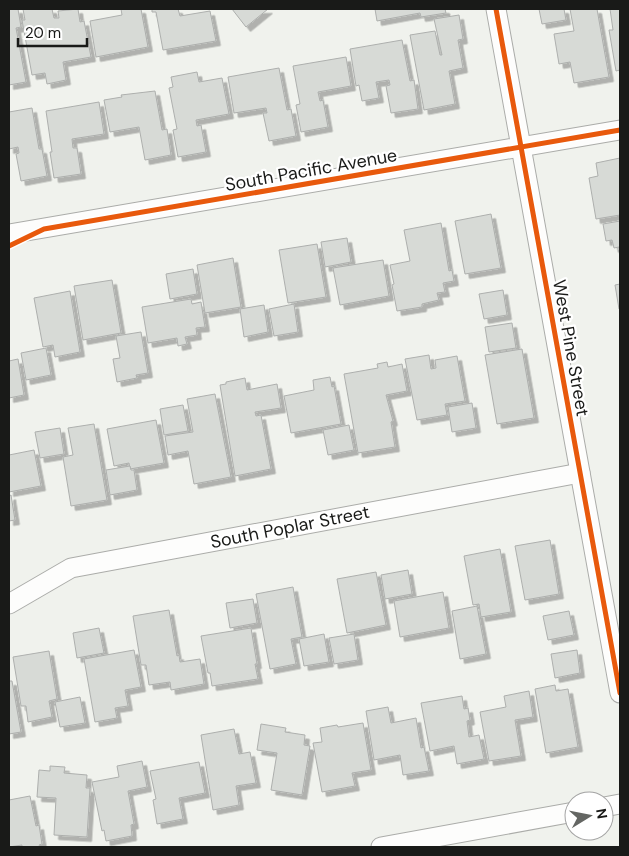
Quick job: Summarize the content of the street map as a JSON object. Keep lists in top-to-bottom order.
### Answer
{
  "streets": {
    "street": ["South Pacific Avenue", "West Pine Street", "South Poplar Street"]
  },
  "crossings": [
    ["South Pacific Avenue", "West Pine Street"],
    ["West Pine Street", "South Poplar Street"]
  ],
  "scale_bar": "20 m",
  "north": "right"
}
